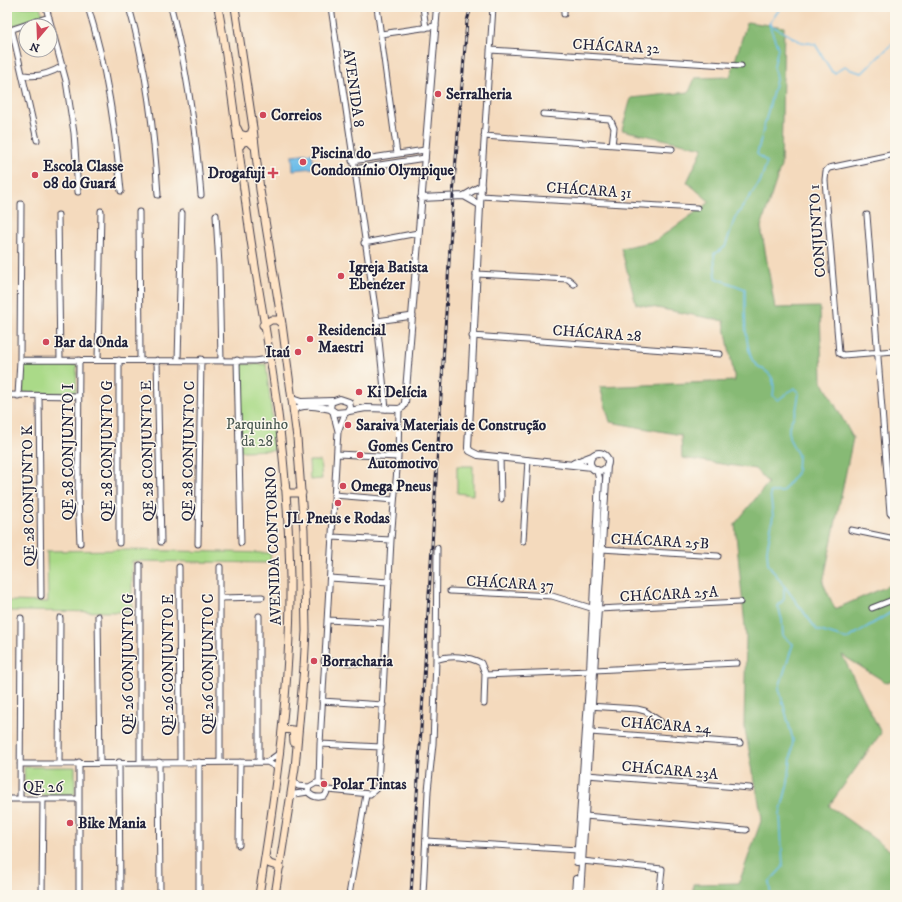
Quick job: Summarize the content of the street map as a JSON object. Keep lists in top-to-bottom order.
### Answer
{
  "streets": {
    "main road": ["AVENIDA CONTORNO"],
    "street": [
      "CHÁCARA 32",
      "AVENIDA 8",
      "CHÁCARA 31",
      "CONJUNTO 1",
      "CHÁCARA 28",
      "QE 28 CONJUNTO G",
      "QE 28 CONJUNTO E",
      "QE 28 CONJUNTO C",
      "QE 28 CONJUNTO I",
      "QE 28 CONJUNTO K",
      "CHÁCARA 25B",
      "CHÁCARA 37",
      "CHÁCARA 25A",
      "QE 26 CONJUNTO G",
      "QE 26 CONJUNTO C",
      "QE 26 CONJUNTO E",
      "CHÁCARA 24",
      "CHÁCARA 23A",
      "QE 26"
    ]
  },
  "parks": ["Parquinho da 28"],
  "places": {
    "other": [
      "Serralheria",
      "Correios",
      "Piscina do Condomínio Olympique",
      "Escola Classe 08 do Guará",
      "Igreja Batista Ebenézer",
      "Residencial Maestri",
      "Bar da Onda",
      "Itaú",
      "Ki Delícia",
      "Saraiva Materiais de Construção",
      "Gomes Centro Automotivo",
      "Omega Pneus",
      "JL Pneus e Rodas",
      "Borracharia",
      "Polar Tintas",
      "Bike Mania"
    ],
    "health": ["Drogafuji"]
  },
  "north": "bottom"
}
